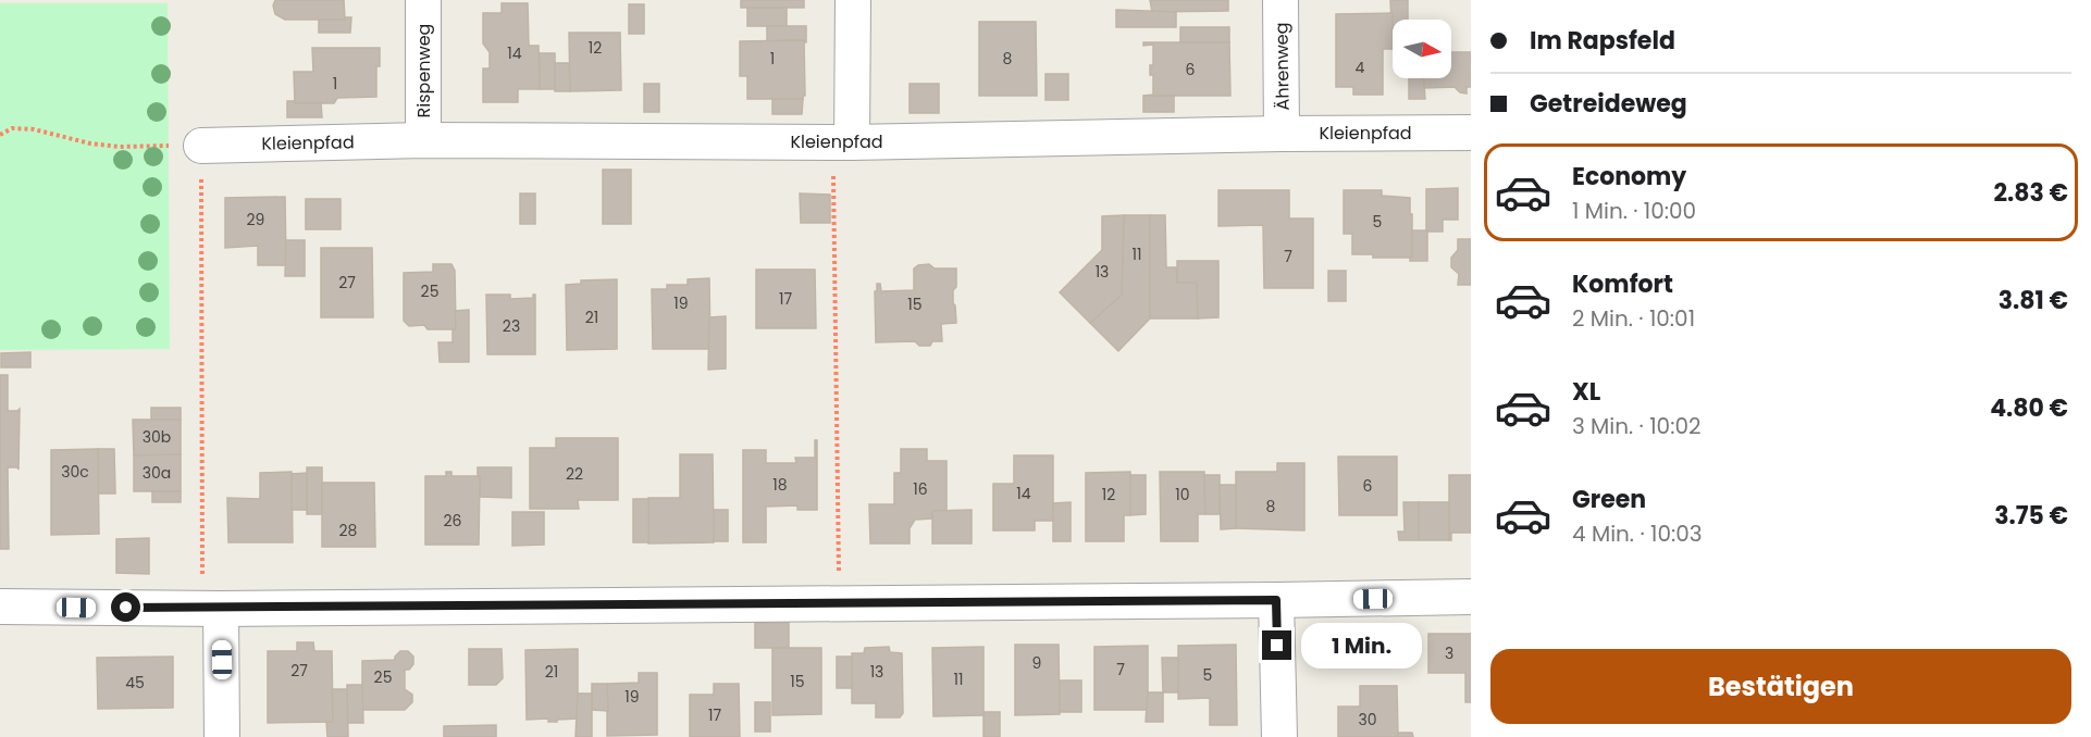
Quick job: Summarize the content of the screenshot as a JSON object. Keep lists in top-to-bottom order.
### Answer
{
  "streets": {
    "street": ["Ährenweg", "Rispenweg", "Kleienpfad"]
  },
  "crossings": [
    ["Ährenweg", "Kleienpfad"],
    ["Rispenweg", "Kleienpfad"]
  ],
  "house_numbers": [
    "12",
    "14",
    "1",
    "8",
    "4",
    "6",
    "1",
    "29",
    "5",
    "11",
    "7",
    "13",
    "27",
    "25",
    "17",
    "19",
    "15",
    "21",
    "23",
    "30b",
    "30c",
    "30a",
    "22",
    "18",
    "6",
    "16",
    "14",
    "12",
    "10",
    "8",
    "26",
    "28",
    "3",
    "9",
    "7",
    "27",
    "21",
    "13",
    "5",
    "25",
    "11",
    "15",
    "45",
    "19",
    "17",
    "30"
  ],
  "north": "right",
  "page": {
    "banner": ["Im Rapsfeld", "Getreideweg"],
    "list": [
      {
        "name": "Economy",
        "note": "1 Min. · 10:00",
        "value": "2.83 €"
      },
      {
        "name": "Komfort",
        "note": "2 Min. · 10:01",
        "value": "3.81 €"
      },
      {
        "name": "XL",
        "note": "3 Min. · 10:02",
        "value": "4.80 €"
      },
      {
        "name": "Green",
        "note": "4 Min. · 10:03",
        "value": "3.75 €"
      }
    ],
    "bubble": "1 Min.",
    "buttons": "Bestätigen"
  }
}
